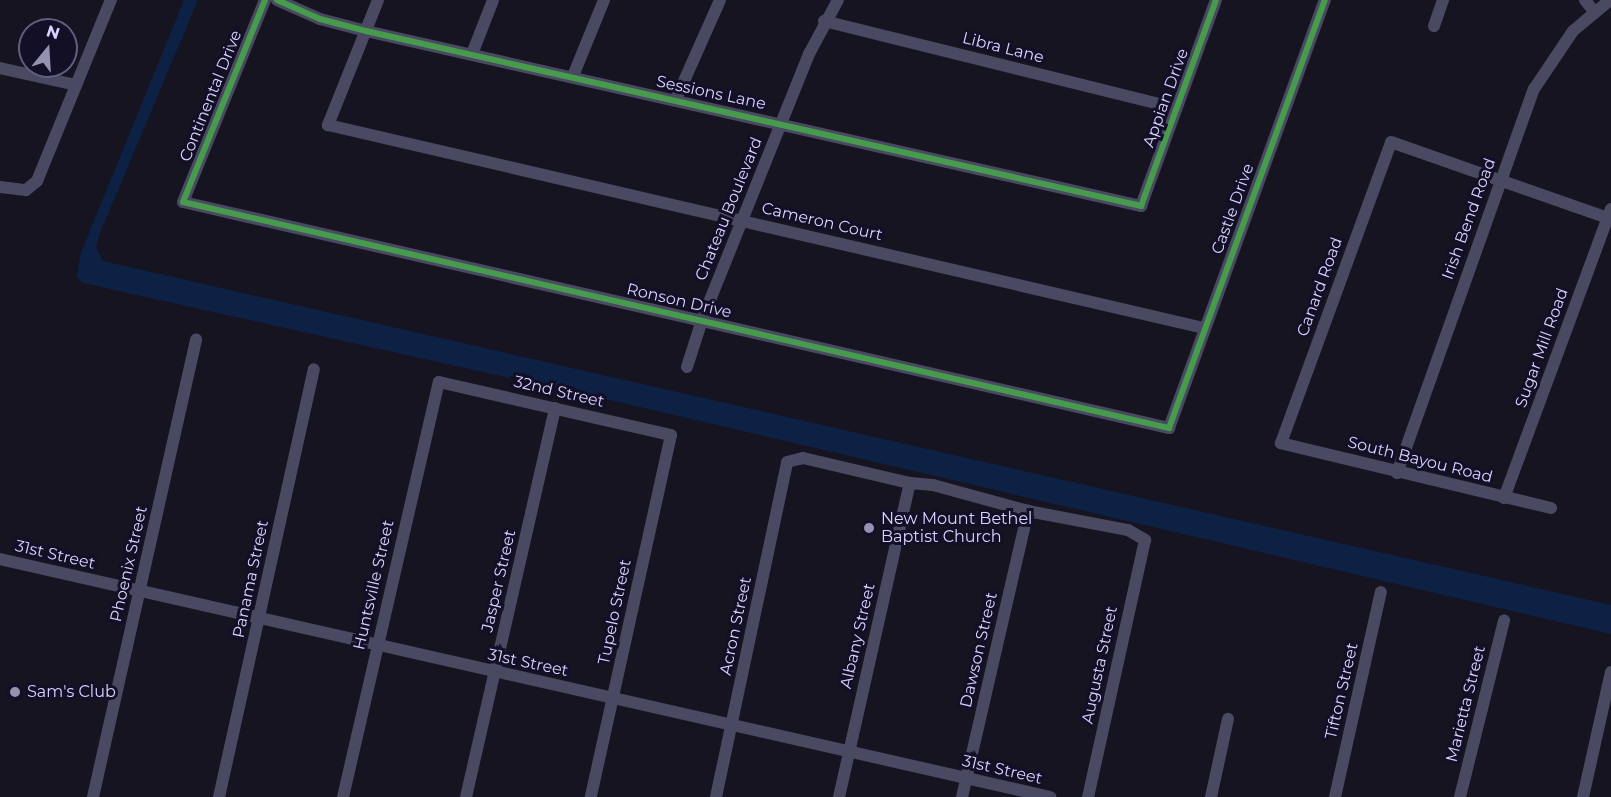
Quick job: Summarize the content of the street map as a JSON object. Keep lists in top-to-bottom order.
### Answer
{
  "streets": {
    "street": [
      "Libra Lane",
      "Sessions Lane",
      "Continental Drive",
      "Appian Drive",
      "Chateau Boulevard",
      "Castle Drive",
      "Irish Bend Road",
      "Cameron Court",
      "Canard Road",
      "Ronson Drive",
      "Sugar Mill Road",
      "32nd Street",
      "South Bayou Road",
      "31st Street",
      "Phoenix Street",
      "Panama Street",
      "Jasper Street",
      "Huntsville Street",
      "Tupelo Street",
      "Acron Street",
      "Albany Street",
      "Dawson Street",
      "Augusta Street",
      "Tifton Street",
      "Marietta Street"
    ]
  },
  "crossings": [
    ["Libra Lane", "Appian Drive"],
    ["Libra Lane", "Chateau Boulevard"],
    ["Sessions Lane", "Appian Drive"],
    ["Sessions Lane", "Chateau Boulevard"],
    ["Sessions Lane", "Cameron Court"],
    ["Continental Drive", "Ronson Drive"],
    ["Chateau Boulevard", "Cameron Court"],
    ["Chateau Boulevard", "Ronson Drive"],
    ["Castle Drive", "Cameron Court"],
    ["Castle Drive", "Ronson Drive"],
    ["Irish Bend Road", "Canard Road"],
    ["Irish Bend Road", "South Bayou Road"],
    ["Canard Road", "South Bayou Road"],
    ["Sugar Mill Road", "South Bayou Road"],
    ["32nd Street", "Jasper Street"],
    ["32nd Street", "Huntsville Street"],
    ["32nd Street", "Tupelo Street"],
    ["31st Street", "Phoenix Street"],
    ["31st Street", "Panama Street"],
    ["31st Street", "Jasper Street"],
    ["31st Street", "Huntsville Street"],
    ["31st Street", "Tupelo Street"],
    ["31st Street", "Acron Street"],
    ["31st Street", "Albany Street"],
    ["31st Street", "Dawson Street"],
    ["Acron Street", "Albany Street"],
    ["Dawson Street", "Augusta Street"]
  ],
  "places": ["New Mount Bethel Baptist Church", "Sam's Club"],
  "north": "top"
}
